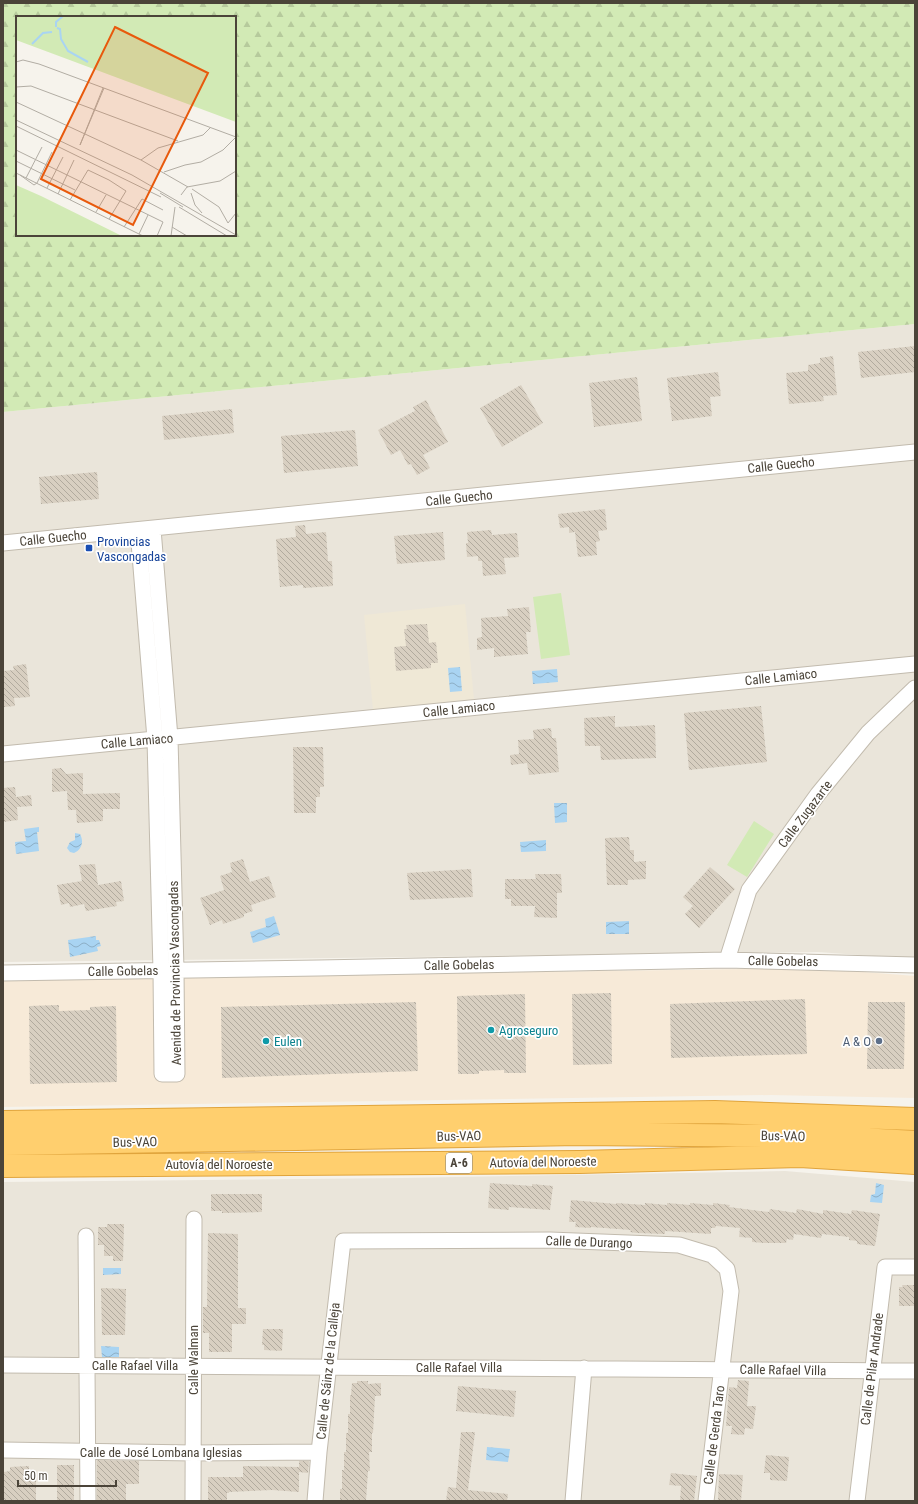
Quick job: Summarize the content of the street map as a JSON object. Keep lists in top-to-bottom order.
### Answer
{
  "streets": {
    "highway": ["Bus-VAO", "Autovía del Noroeste", "A-6"],
    "street": [
      "Calle Guecho",
      "Calle Lamiaco",
      "Calle Zugazarte",
      "Calle Gobelas",
      "Avenida de Provincias Vascongadas",
      "Calle de Durango",
      "Calle Walman",
      "Calle Rafael Villa",
      "Calle de Pilar Andrade",
      "Calle de Sáinz de la Calleja",
      "Calle de Gerda Taro",
      "Calle de José Lombana Iglesias"
    ]
  },
  "crossings": [
    ["Calle Guecho", "Avenida de Provincias Vascongadas"],
    ["Calle Lamiaco", "Avenida de Provincias Vascongadas"],
    ["Calle Zugazarte", "Calle Gobelas"],
    ["Calle Gobelas", "Avenida de Provincias Vascongadas"],
    ["Calle de Durango", "Calle Rafael Villa"],
    ["Calle de Durango", "Calle de Sáinz de la Calleja"],
    ["Calle de Durango", "Calle de Gerda Taro"],
    ["Calle Walman", "Calle Rafael Villa"],
    ["Calle Walman", "Calle de José Lombana Iglesias"],
    ["Calle Rafael Villa", "Calle de Pilar Andrade"],
    ["Calle Rafael Villa", "Calle de Sáinz de la Calleja"],
    ["Calle Rafael Villa", "Calle de Gerda Taro"],
    ["Calle de Sáinz de la Calleja", "Calle de José Lombana Iglesias"]
  ],
  "places": {
    "transit": ["Provincias Vascongadas"],
    "other": ["Agroseguro", "Eulen", "A & O"]
  },
  "scale_bar": "50 m"
}
